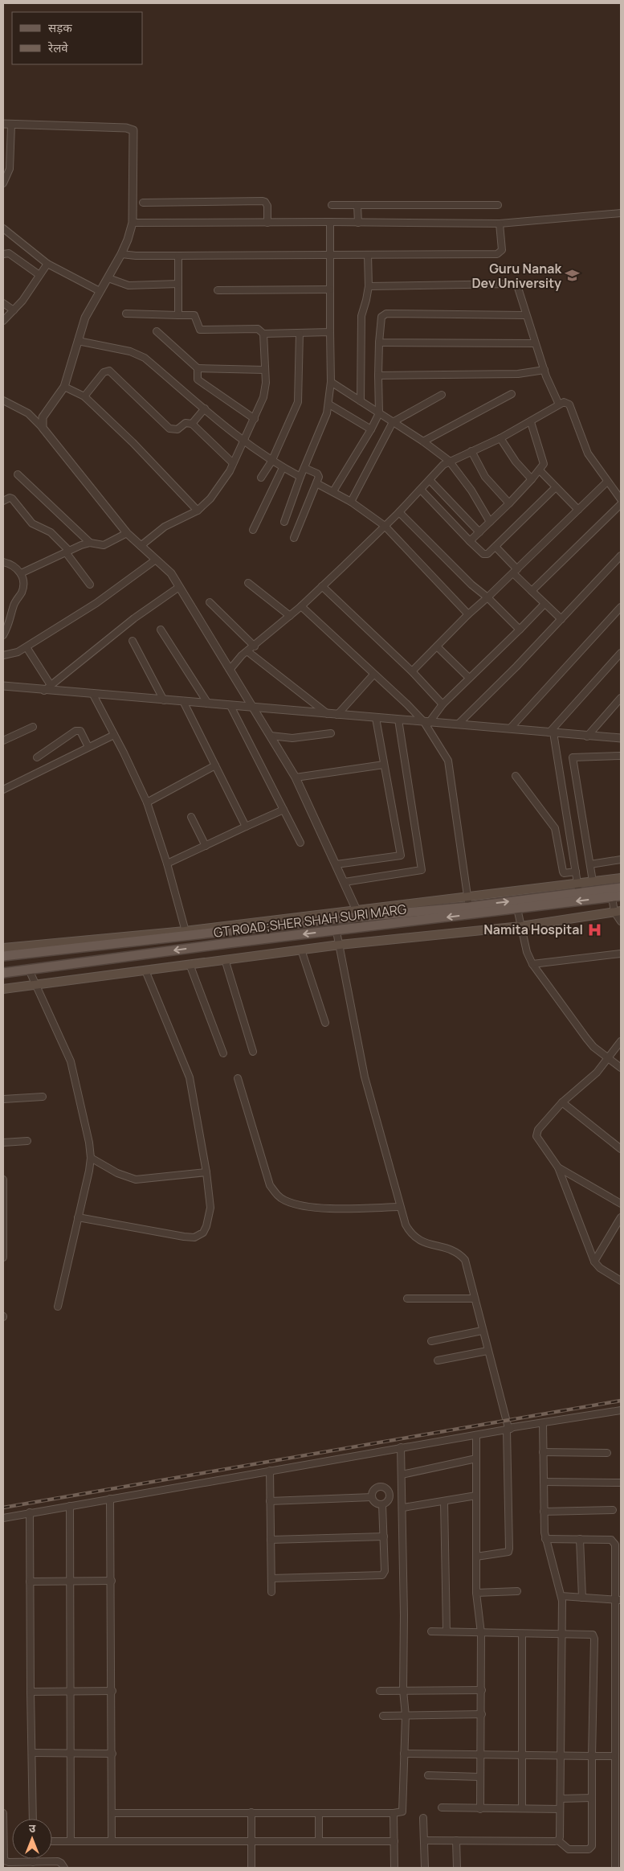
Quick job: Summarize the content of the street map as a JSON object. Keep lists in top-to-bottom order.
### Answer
{
  "streets": {
    "main road": ["GT ROAD;SHER SHAH SURI MARG"]
  },
  "places": {
    "school or university": ["Guru Nanak Dev University"],
    "hospital": ["Namita Hospital"]
  },
  "legend": ["सड़क", "रेलवे"],
  "north": "top"
}
